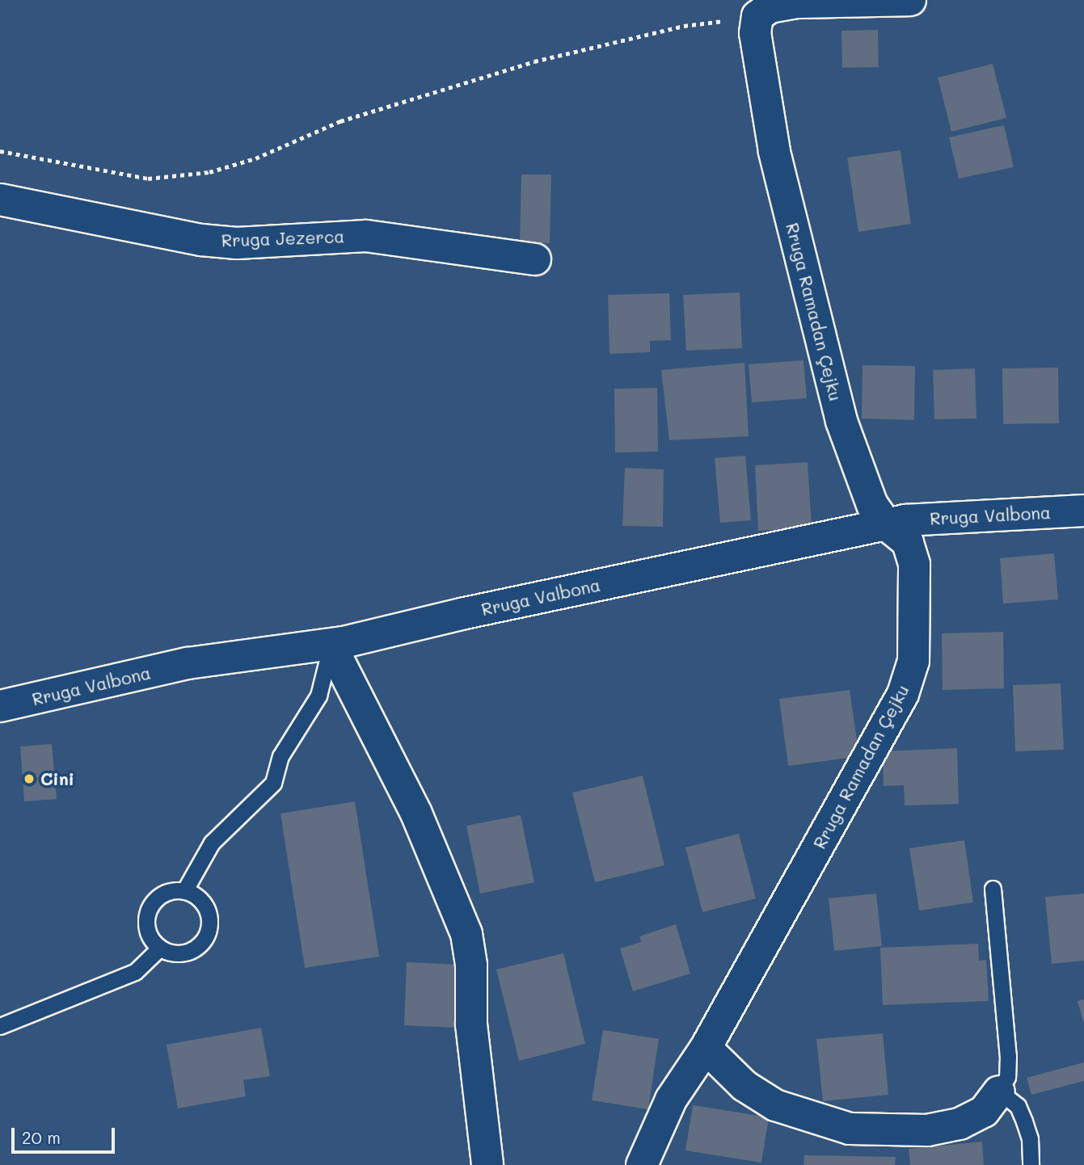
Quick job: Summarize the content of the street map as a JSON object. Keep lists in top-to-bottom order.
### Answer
{
  "streets": {
    "street": ["Rruga Jezerca", "Rruga Ramadan Çejku", "Rruga Valbona"]
  },
  "crossings": [
    ["Rruga Ramadan Çejku", "Rruga Valbona"]
  ],
  "places": ["Cini"],
  "scale_bar": "20 m"
}
